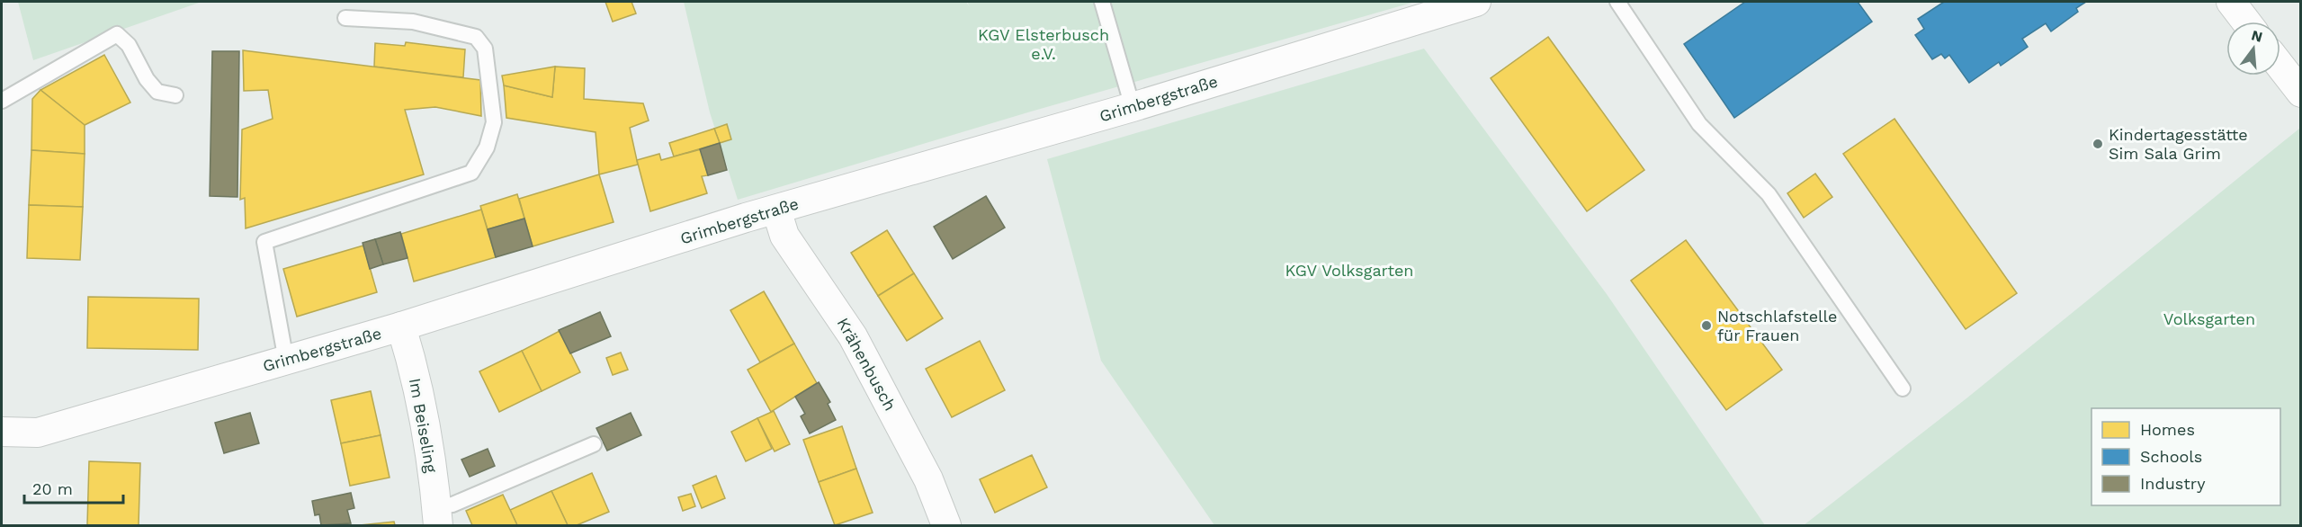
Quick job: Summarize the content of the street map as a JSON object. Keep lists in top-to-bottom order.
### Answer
{
  "streets": {
    "street": ["Grimbergstraße", "Krähenbusch", "Im Beiseling"]
  },
  "crossings": [
    ["Grimbergstraße", "Krähenbusch"],
    ["Grimbergstraße", "Im Beiseling"]
  ],
  "parks": ["KGV Elsterbusch e.V.", "KGV Volksgarten", "Volksgarten"],
  "places": ["Kindertagesstätte Sim Sala Grim", "Notschlafstelle für Frauen"],
  "legend": ["Homes", "Schools", "Industry"],
  "scale_bar": "20 m",
  "north": "top"
}
